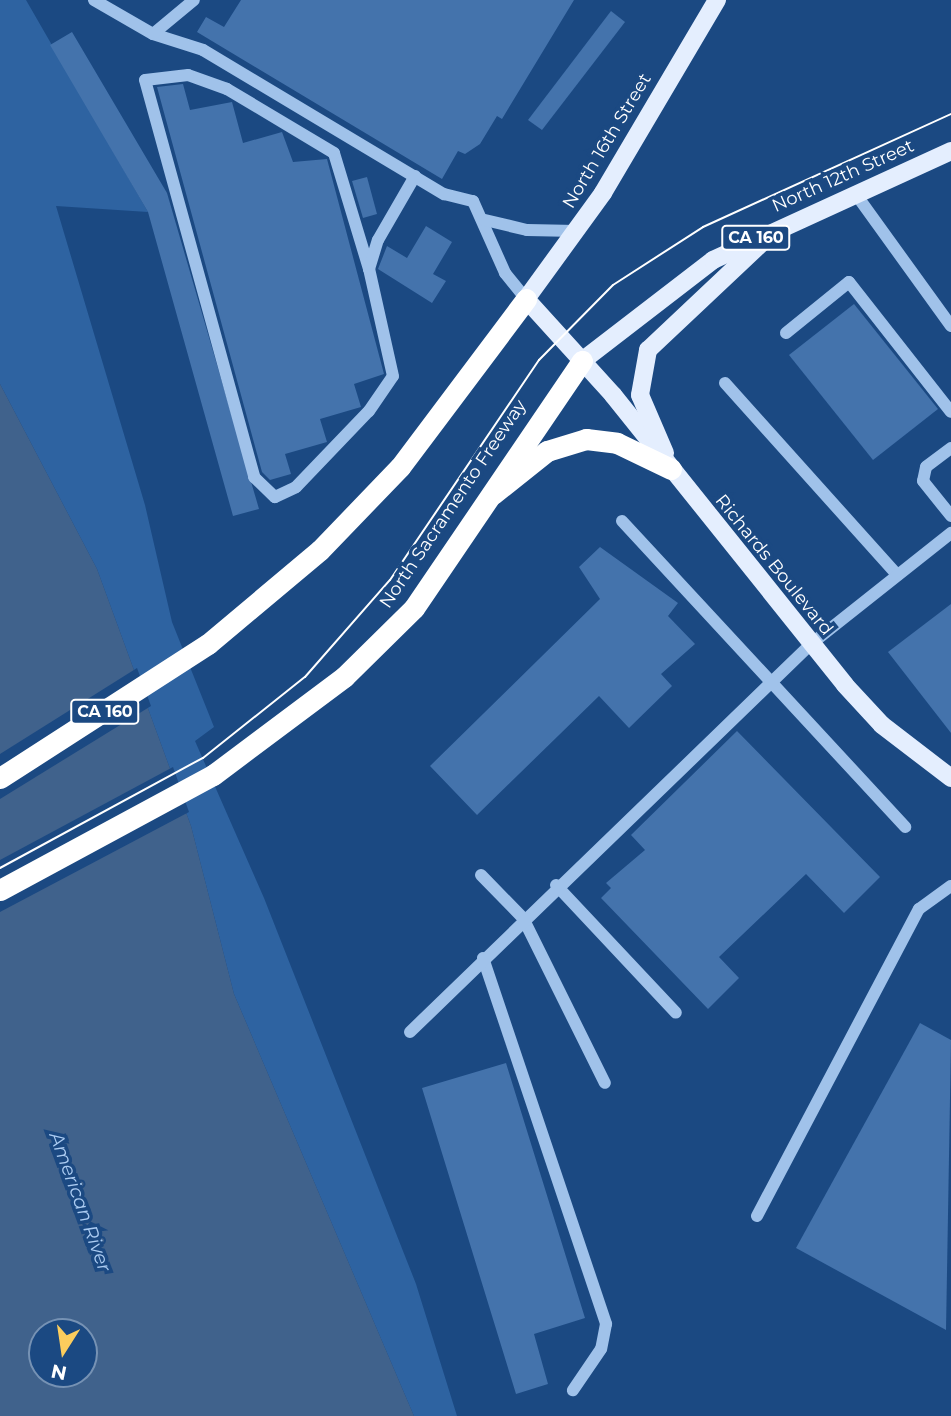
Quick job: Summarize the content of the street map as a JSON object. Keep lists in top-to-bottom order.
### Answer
{
  "streets": {
    "highway": ["CA 160", "North Sacramento Freeway"],
    "main road": ["North 16th Street", "North 12th Street", "Richards Boulevard"]
  },
  "crossings": [
    ["North 16th Street", "CA 160"],
    ["North 16th Street", "Richards Boulevard"],
    ["North 12th Street", "North Sacramento Freeway"],
    ["North 12th Street", "Richards Boulevard"],
    ["CA 160", "Richards Boulevard"],
    ["North Sacramento Freeway", "Richards Boulevard"]
  ],
  "water": ["American River"],
  "north": "bottom"
}
